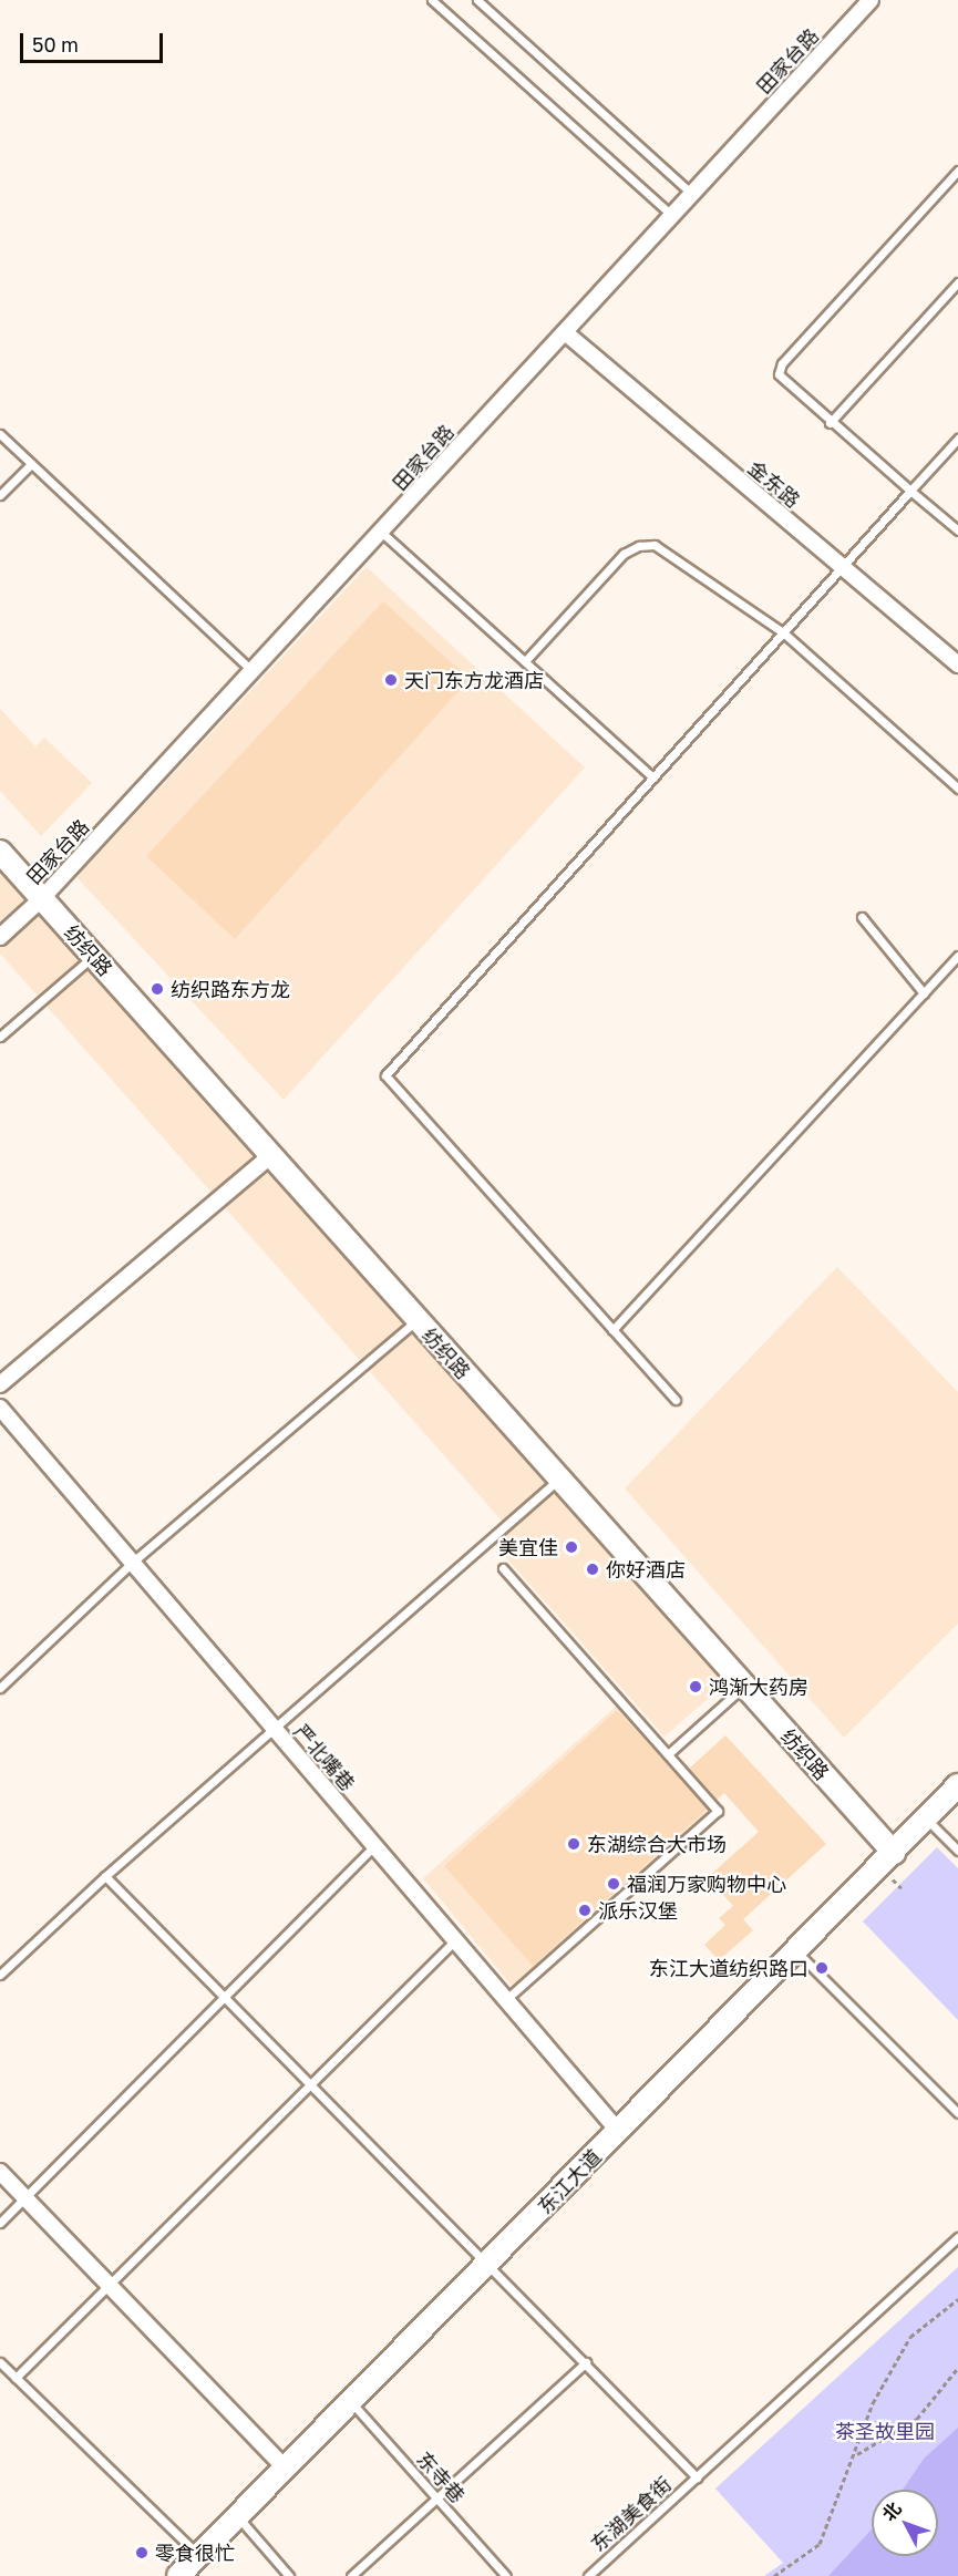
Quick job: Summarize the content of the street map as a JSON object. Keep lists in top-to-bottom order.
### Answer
{
  "streets": {
    "street": [
      "田家台路",
      "金东路",
      "纺织路",
      "严北嘴巷",
      "东江大道"
    ],
    "lane": ["东寺巷", "东湖美食街"]
  },
  "crossings": [
    ["田家台路", "金东路"],
    ["田家台路", "纺织路"],
    ["纺织路", "东江大道"],
    ["严北嘴巷", "东江大道"],
    ["东江大道", "东寺巷"]
  ],
  "parks": ["茶圣故里园"],
  "places": [
    "天门东方龙酒店",
    "纺织路东方龙",
    "美宜佳",
    "你好酒店",
    "鸿渐大药房",
    "东湖综合大市场",
    "福润万家购物中心",
    "派乐汉堡",
    "东江大道纺织路口",
    "零食很忙"
  ],
  "scale_bar": "50 m",
  "north": "top left"
}
